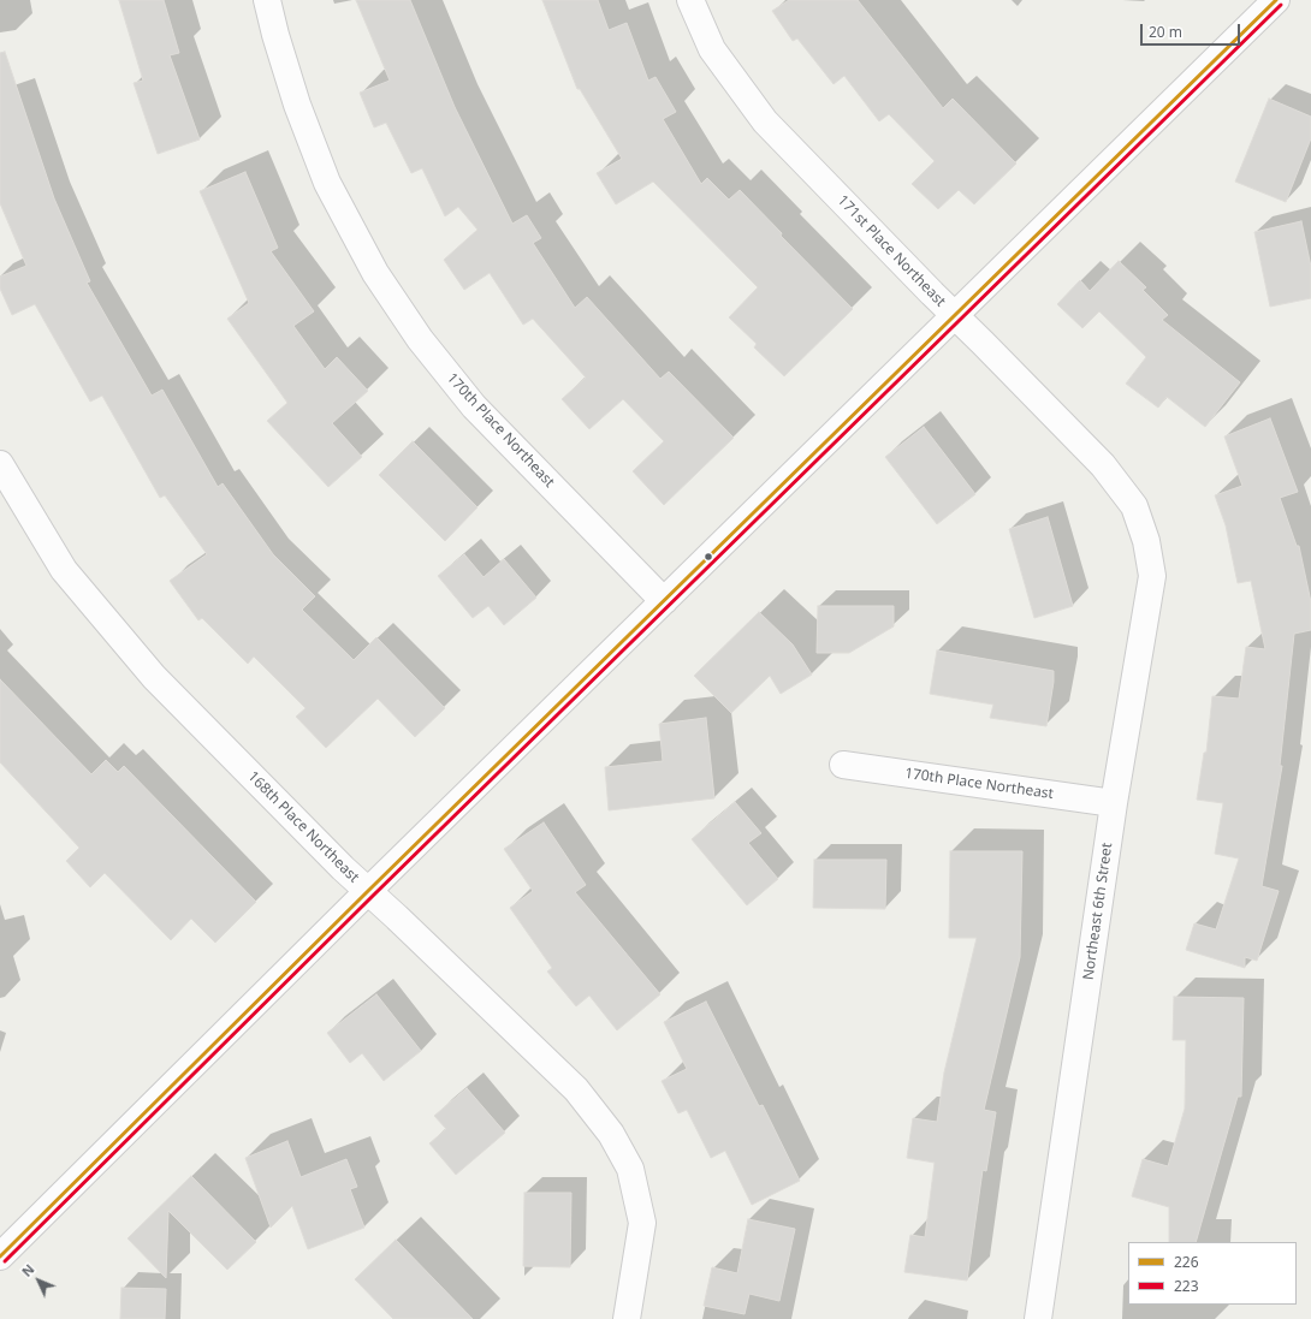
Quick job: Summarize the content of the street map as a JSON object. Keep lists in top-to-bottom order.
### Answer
{
  "streets": {
    "street": [
      "171st Place Northeast",
      "170th Place Northeast",
      "168th Place Northeast",
      "Northeast 6th Street"
    ]
  },
  "crossings": [
    ["171st Place Northeast", "Northeast 6th Street"],
    ["170th Place Northeast", "Northeast 6th Street"]
  ],
  "lines": ["transit line 226", "transit line 223"],
  "legend": ["226", "223"],
  "scale_bar": "20 m",
  "north": "top left"
}
